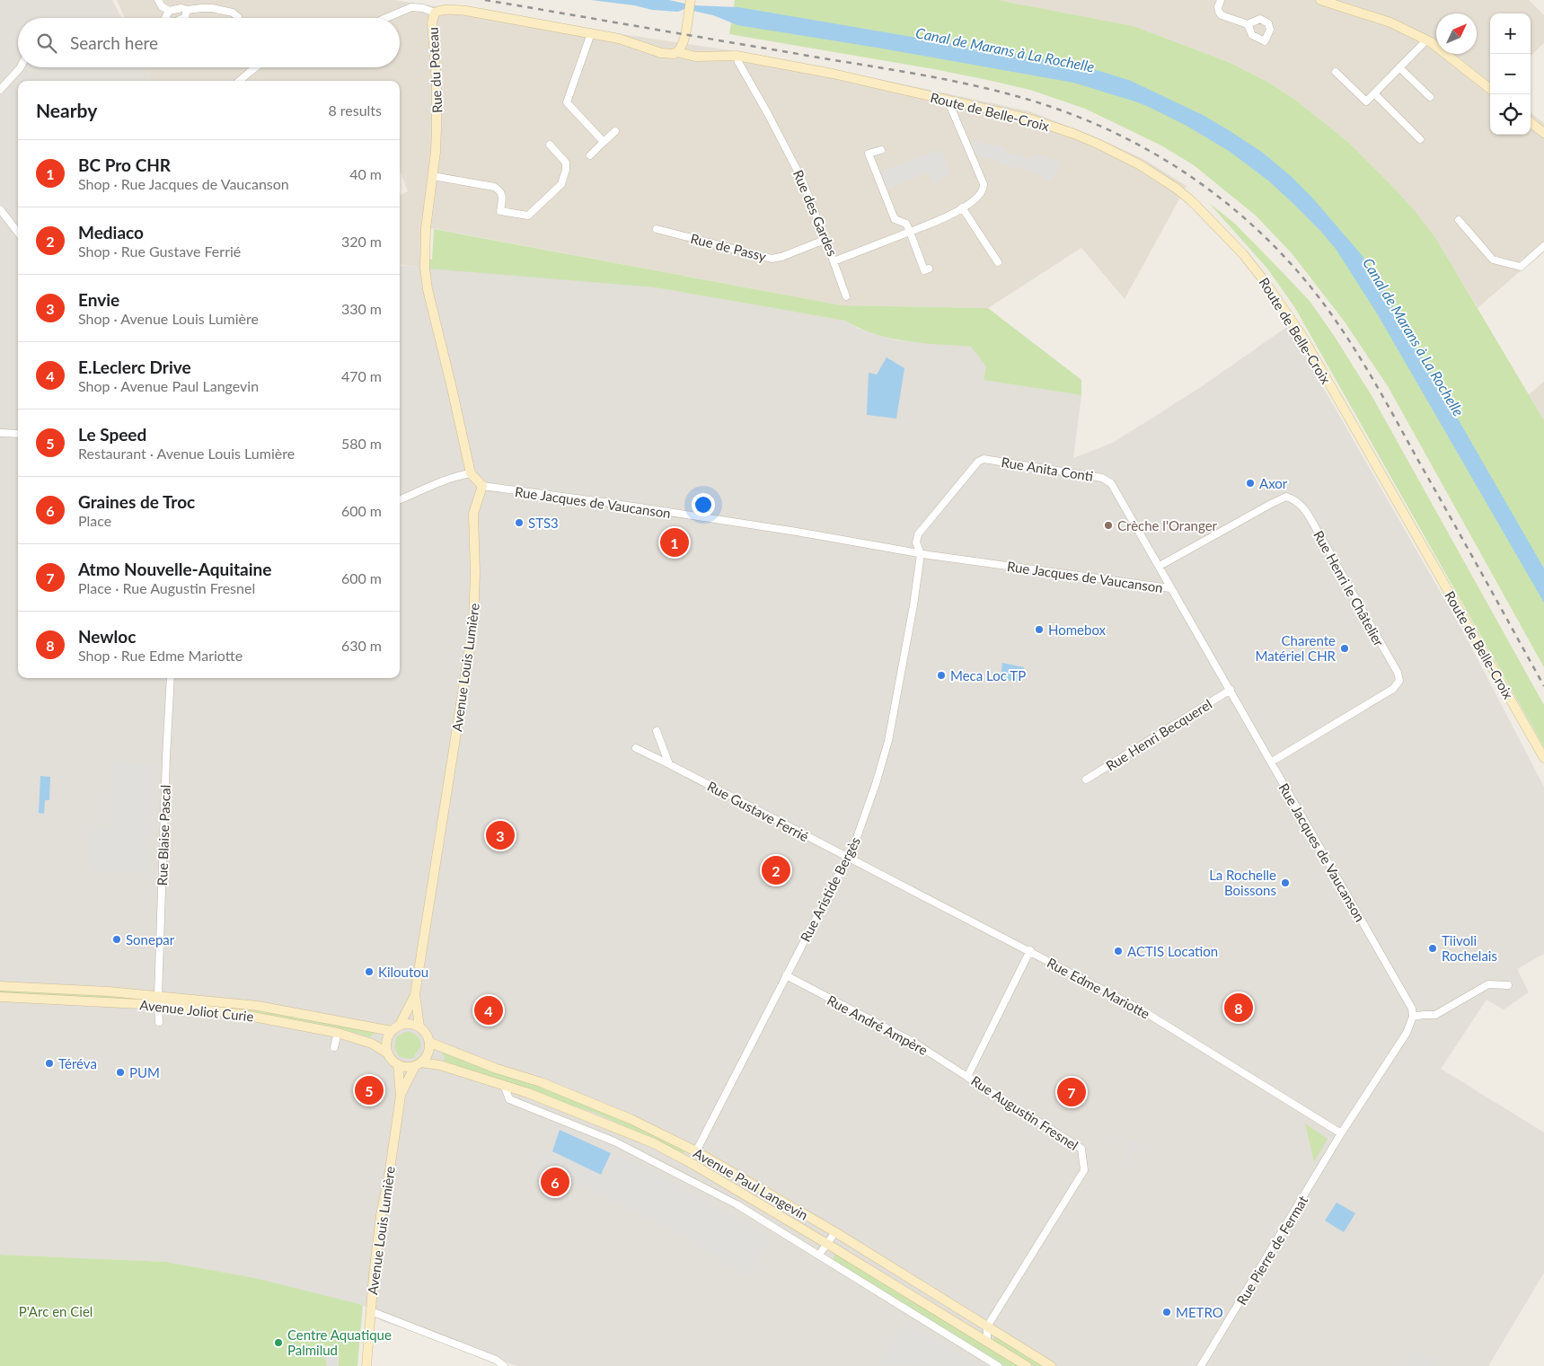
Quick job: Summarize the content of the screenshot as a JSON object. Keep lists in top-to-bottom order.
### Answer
{
  "streets": {
    "street": [
      "Rue du Poteau",
      "Route de Belle-Croix",
      "Rue des Gardes",
      "Rue de Passy",
      "Rue Anita Conti",
      "Rue Jacques de Vaucanson",
      "Rue Henri le Châtelier",
      "Avenue Louis Lumière",
      "Rue Henri Becquerel",
      "Rue Gustave Ferrié",
      "Rue Blaise Pascal",
      "Rue Aristide Bergès",
      "Rue Edme Mariotte",
      "Avenue Joliot Curie",
      "Rue André Ampère",
      "Rue Augustin Fresnel",
      "Avenue Paul Langevin",
      "Rue Pierre de Fermat"
    ]
  },
  "crossings": [
    ["Rue du Poteau", "Route de Belle-Croix"],
    ["Route de Belle-Croix", "Rue des Gardes"],
    ["Rue des Gardes", "Rue de Passy"],
    ["Rue Anita Conti", "Rue Jacques de Vaucanson"],
    ["Rue Anita Conti", "Rue Henri le Châtelier"],
    ["Rue Anita Conti", "Rue Aristide Bergès"],
    ["Rue Jacques de Vaucanson", "Rue Henri le Châtelier"],
    ["Rue Jacques de Vaucanson", "Avenue Louis Lumière"],
    ["Rue Jacques de Vaucanson", "Rue Henri Becquerel"],
    ["Rue Jacques de Vaucanson", "Rue Aristide Bergès"],
    ["Avenue Louis Lumière", "Avenue Joliot Curie"],
    ["Avenue Louis Lumière", "Avenue Paul Langevin"],
    ["Rue Gustave Ferrié", "Rue Aristide Bergès"],
    ["Rue Gustave Ferrié", "Rue Edme Mariotte"],
    ["Rue Blaise Pascal", "Avenue Joliot Curie"],
    ["Rue Aristide Bergès", "Rue Edme Mariotte"],
    ["Rue Aristide Bergès", "Rue André Ampère"],
    ["Rue Aristide Bergès", "Avenue Paul Langevin"],
    ["Rue Edme Mariotte", "Rue Augustin Fresnel"],
    ["Rue Edme Mariotte", "Rue Pierre de Fermat"],
    ["Avenue Joliot Curie", "Avenue Paul Langevin"],
    ["Rue André Ampère", "Rue Augustin Fresnel"],
    ["Rue Augustin Fresnel", "Avenue Paul Langevin"]
  ],
  "water": ["Canal de Marans à La Rochelle"],
  "parks": ["P'Arc en Ciel"],
  "places": [
    "Axor",
    "STS3",
    "Crèche l'Oranger",
    "Homebox",
    "Charente Matériel CHR",
    "Meca Loc TP",
    "La Rochelle Boissons",
    "Sonepar",
    "Tiivoli Rochelais",
    "ACTIS Location",
    "Kiloutou",
    "Téréva",
    "PUM",
    "METRO",
    "Centre Aquatique Palmilud"
  ],
  "north": "top right",
  "page": {
    "map_buttons": ["+", "−"],
    "search": "Search here",
    "heading": ["Nearby", "8 results"],
    "list": [
      {
        "mark": "1",
        "name": "BC Pro CHR",
        "note": "Shop · Rue Jacques de Vaucanson",
        "value": "40 m"
      },
      {
        "mark": "2",
        "name": "Mediaco",
        "note": "Shop · Rue Gustave Ferrié",
        "value": "320 m"
      },
      {
        "mark": "3",
        "name": "Envie",
        "note": "Shop · Avenue Louis Lumière",
        "value": "330 m"
      },
      {
        "mark": "4",
        "name": "E.Leclerc Drive",
        "note": "Shop · Avenue Paul Langevin",
        "value": "470 m"
      },
      {
        "mark": "5",
        "name": "Le Speed",
        "note": "Restaurant · Avenue Louis Lumière",
        "value": "580 m"
      },
      {
        "mark": "6",
        "name": "Graines de Troc",
        "note": "Place",
        "value": "600 m"
      },
      {
        "mark": "7",
        "name": "Atmo Nouvelle-Aquitaine",
        "note": "Place · Rue Augustin Fresnel",
        "value": "600 m"
      },
      {
        "mark": "8",
        "name": "Newloc",
        "note": "Shop · Rue Edme Mariotte",
        "value": "630 m"
      }
    ],
    "pins": [
      "1",
      "3",
      "2",
      "8",
      "4",
      "5",
      "7",
      "6"
    ]
  }
}
